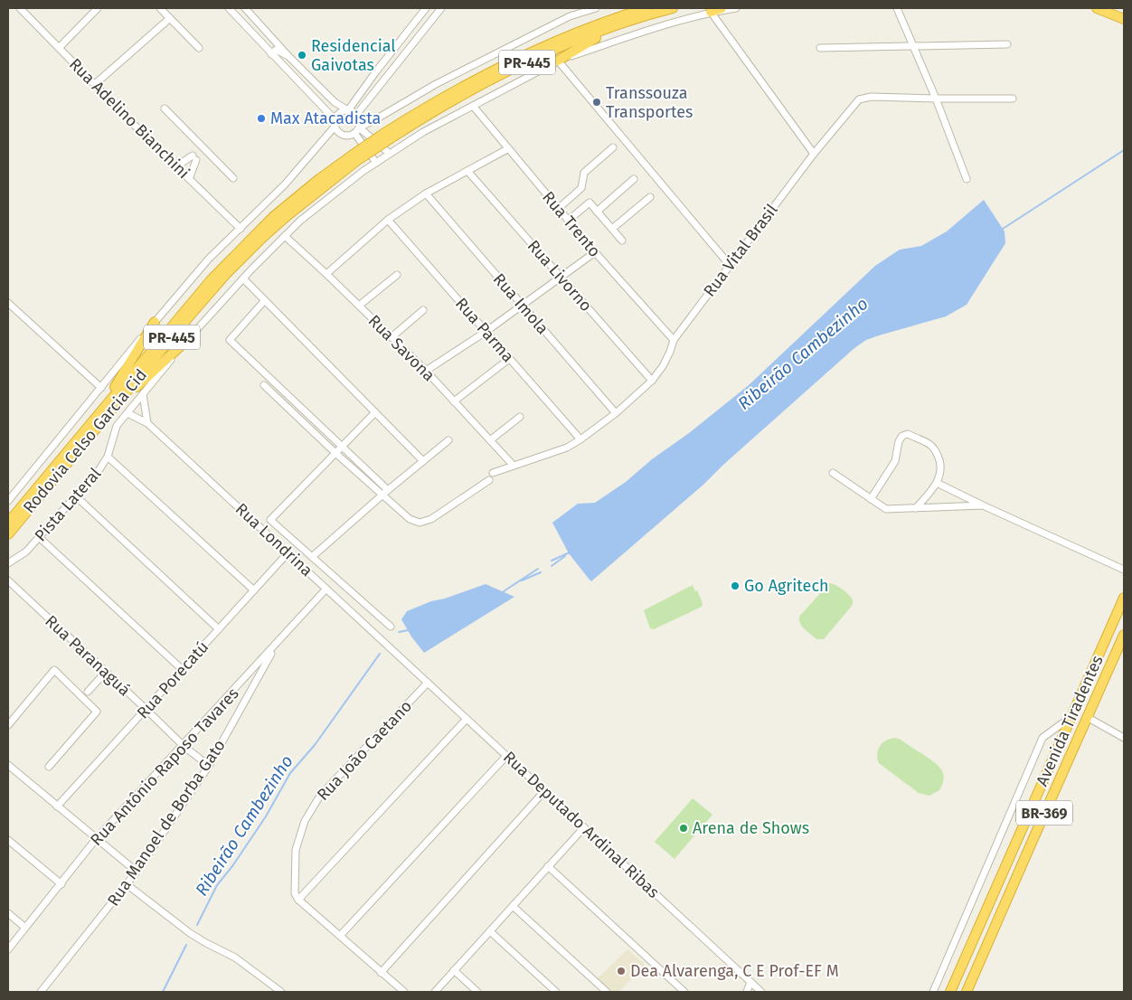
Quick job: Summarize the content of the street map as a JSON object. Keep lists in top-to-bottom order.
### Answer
{
  "streets": {
    "highway": [
      "PR-445",
      "Rodovia Celso Garcia Cid",
      "Avenida Tiradentes",
      "BR-369"
    ],
    "street": [
      "Rua Adelino Bianchini",
      "Rua Trento",
      "Rua Vital Brasil",
      "Rua Livorno",
      "Rua Imola",
      "Rua Parma",
      "Rua Savona",
      "Pista Lateral",
      "Rua Londrina",
      "Rua Paranaguá",
      "Rua Porecatú",
      "Rua João Caetano",
      "Rua Antônio Raposo Tavares",
      "Rua Manoel de Borba Gato",
      "Rua Deputado Ardinal Ribas"
    ]
  },
  "crossings": [
    ["Rua Trento", "Rua Vital Brasil"],
    ["Rua Trento", "Pista Lateral"],
    ["Rua Vital Brasil", "Rua Livorno"],
    ["Rua Vital Brasil", "Rua Imola"],
    ["Rua Vital Brasil", "Rua Parma"],
    ["Rua Vital Brasil", "Rua Savona"],
    ["Rua Savona", "Pista Lateral"],
    ["Pista Lateral", "Rua Londrina"],
    ["Rua Londrina", "Rua Porecatú"],
    ["Rua Londrina", "Rua Antônio Raposo Tavares"],
    ["Rua Londrina", "Rua Deputado Ardinal Ribas"],
    ["Rua Paranaguá", "Rua Porecatú"],
    ["Rua Paranaguá", "Rua Antônio Raposo Tavares"],
    ["Rua Paranaguá", "Rua Manoel de Borba Gato"],
    ["Rua João Caetano", "Rua Deputado Ardinal Ribas"],
    ["Rua Antônio Raposo Tavares", "Rua Manoel de Borba Gato"]
  ],
  "water": ["Ribeirão Cambezinho"],
  "places": [
    "Residencial Gaivotas",
    "Transsouza Transportes",
    "Max Atacadista",
    "Go Agritech",
    "Arena de Shows",
    "Dea Alvarenga, C E Prof-EF M"
  ]
}
